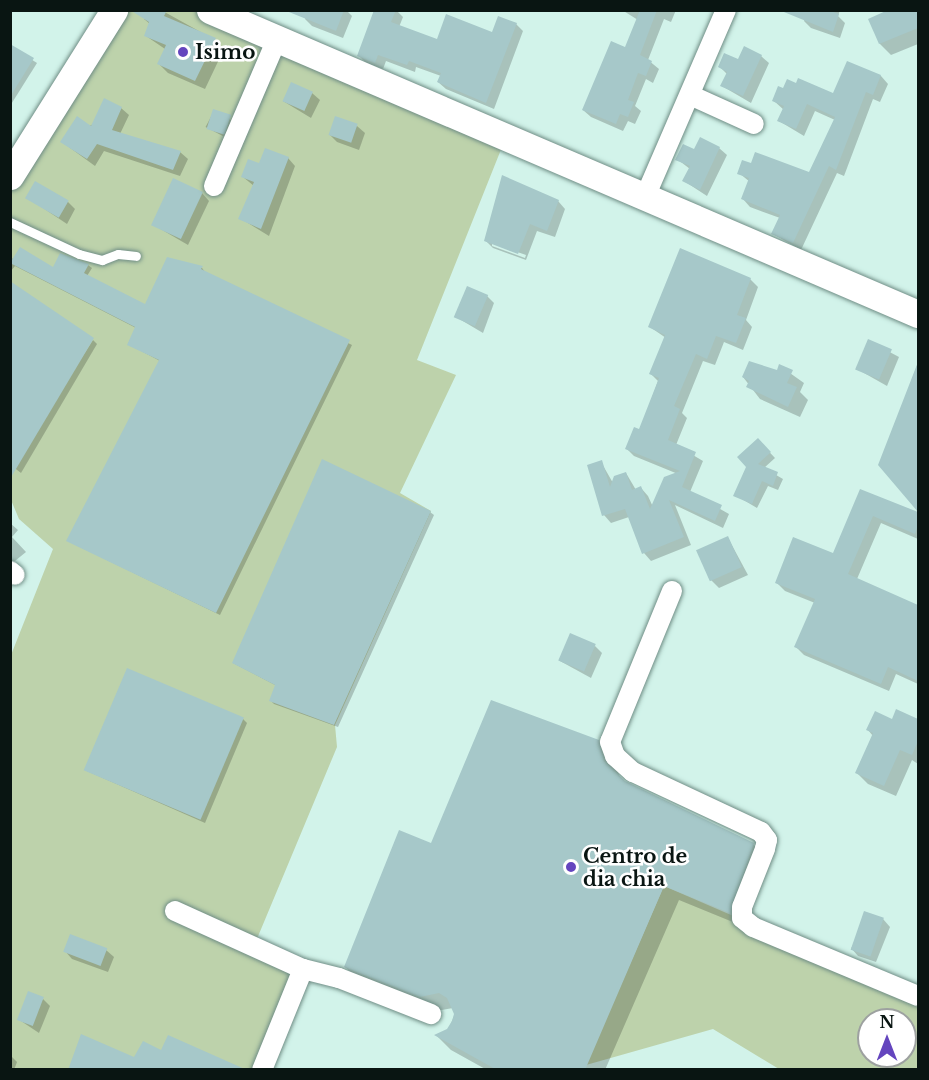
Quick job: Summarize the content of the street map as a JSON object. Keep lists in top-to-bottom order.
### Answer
{
  "places": ["Isimo", "Centro de dia chia"],
  "north": "top"
}
